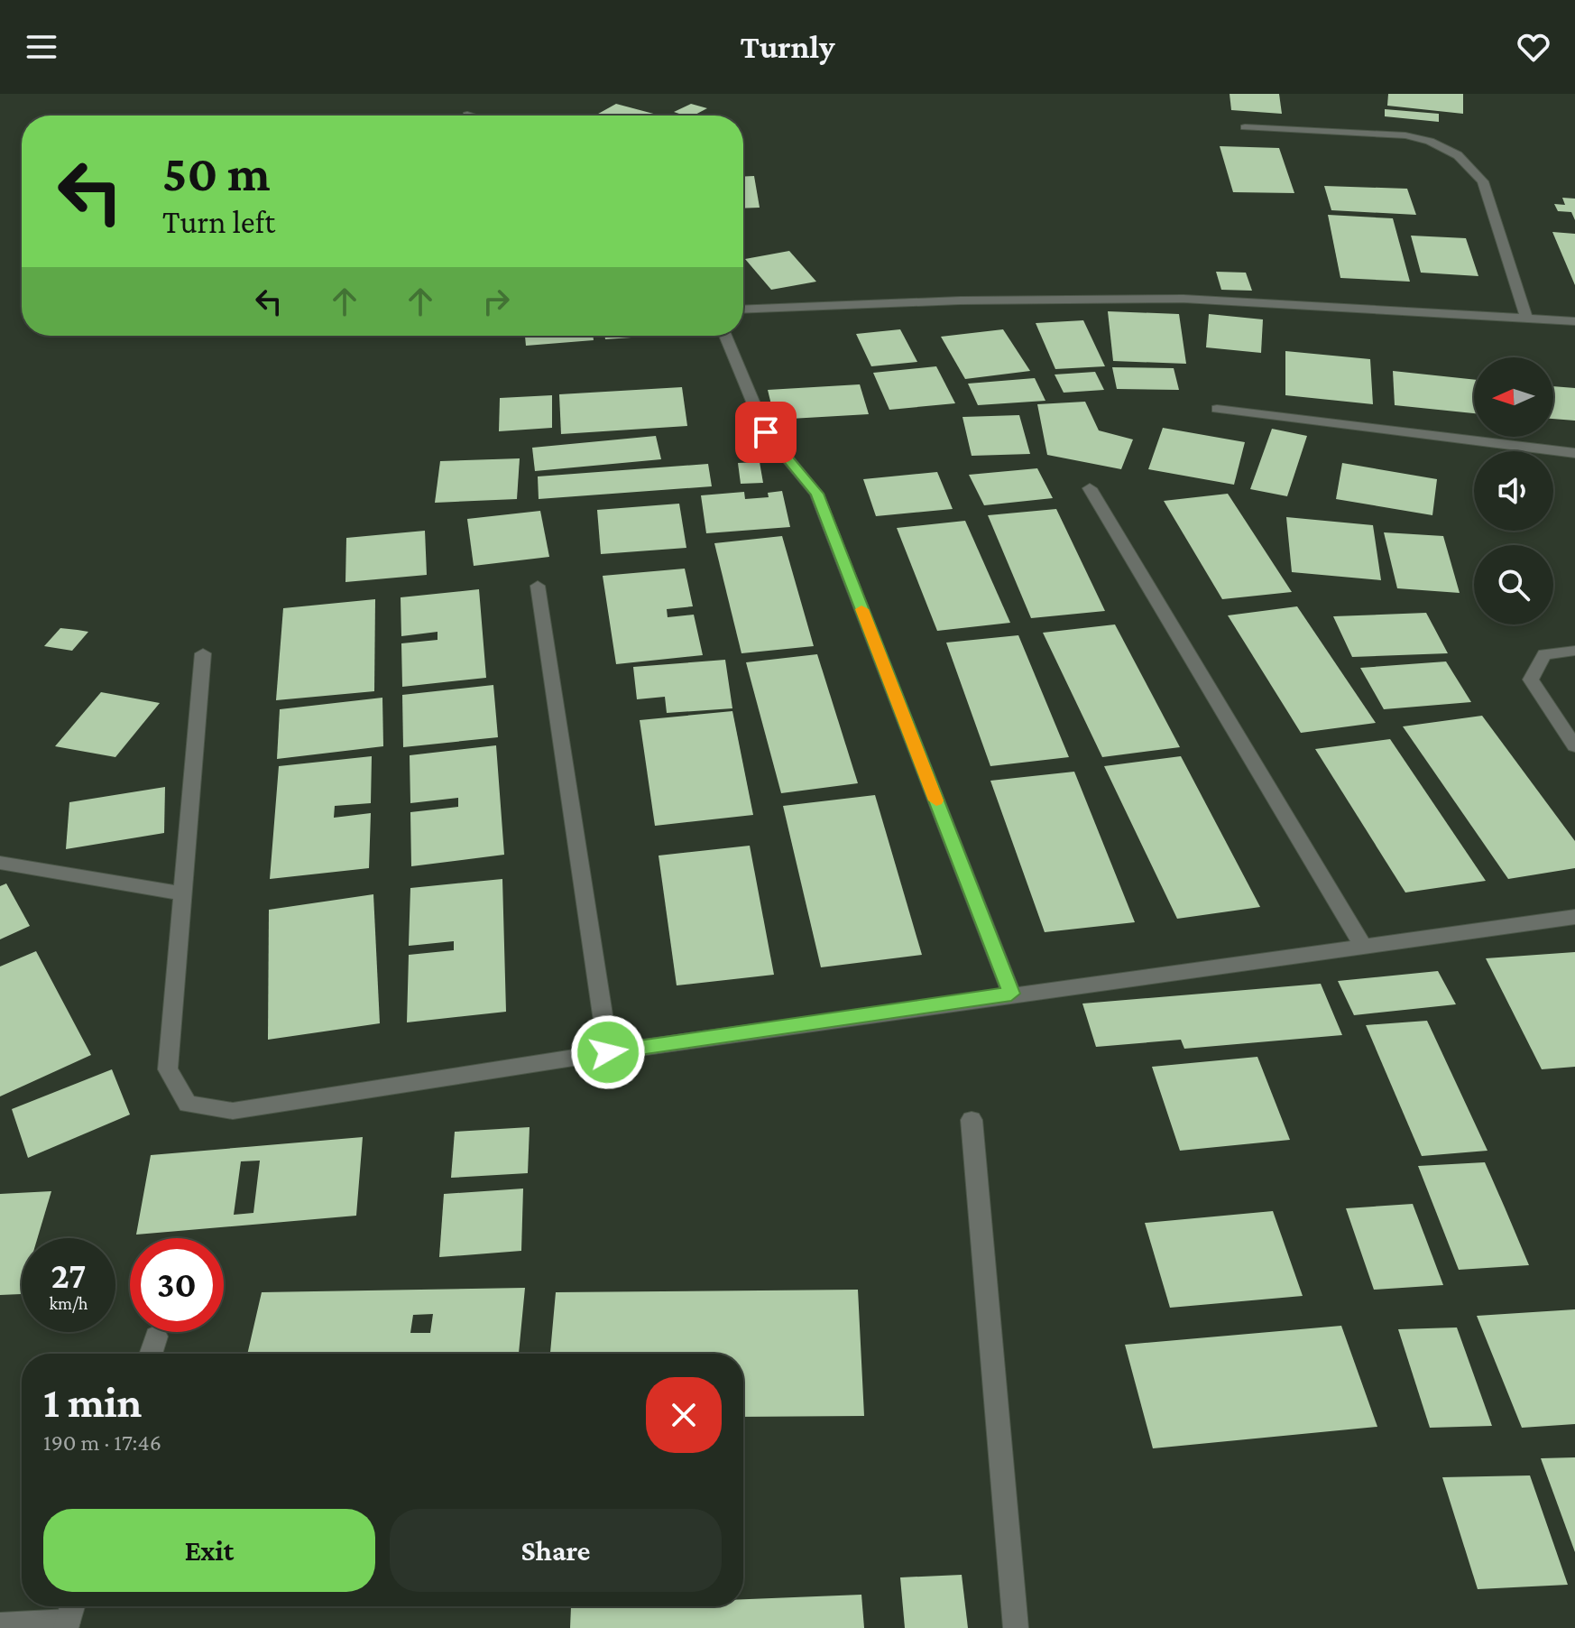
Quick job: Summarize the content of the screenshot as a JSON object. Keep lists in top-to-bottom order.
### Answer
{
  "north": "left",
  "page": {
    "header": "Turnly",
    "turn": ["50 m", "Turn left"],
    "speed": "27 km/h",
    "limit": "30",
    "heading": ["1 min", "190 m · 17:46"],
    "buttons": ["Exit", "Share"]
  }
}
